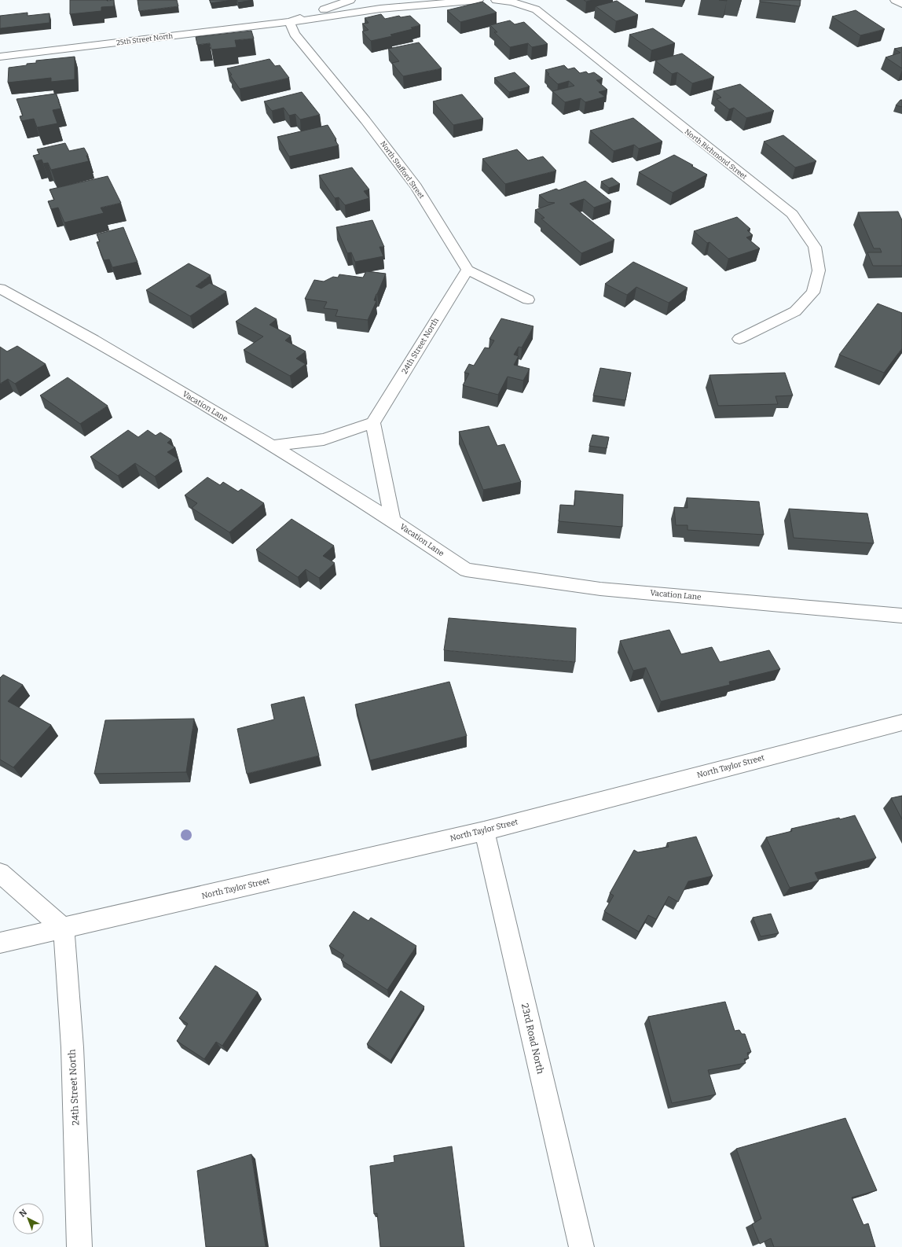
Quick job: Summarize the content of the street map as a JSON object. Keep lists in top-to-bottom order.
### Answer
{
  "streets": {
    "street": [
      "25th Street North",
      "North Richmond Street",
      "North Stafford Street",
      "24th Street North",
      "Vacation Lane",
      "North Taylor Street",
      "23rd Road North"
    ]
  },
  "crossings": [
    ["25th Street North", "North Stafford Street"],
    ["North Stafford Street", "24th Street North"],
    ["24th Street North", "North Taylor Street"],
    ["North Taylor Street", "23rd Road North"]
  ],
  "north": "top left"
}
